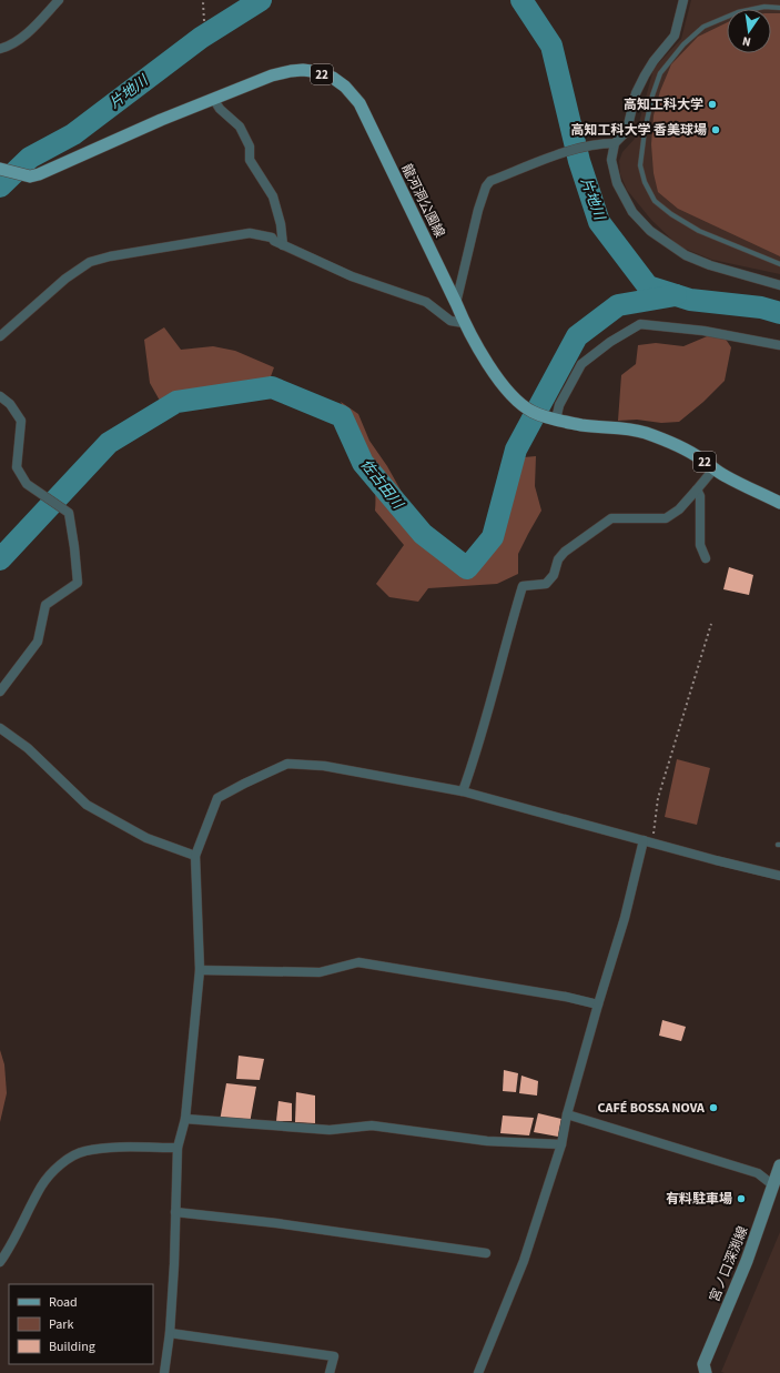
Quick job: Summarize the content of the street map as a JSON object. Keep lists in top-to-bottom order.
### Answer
{
  "streets": {
    "main road": ["22", "龍河洞公園線", "宮ノ口深渕線"]
  },
  "water": ["片地川", "佐古田川"],
  "places": [
    "高知工科大学",
    "高知工科大学 香美球場",
    "CAFÉ BOSSA NOVA",
    "有料駐車場"
  ],
  "legend": ["Road", "Park", "Building"],
  "north": "bottom"
}
